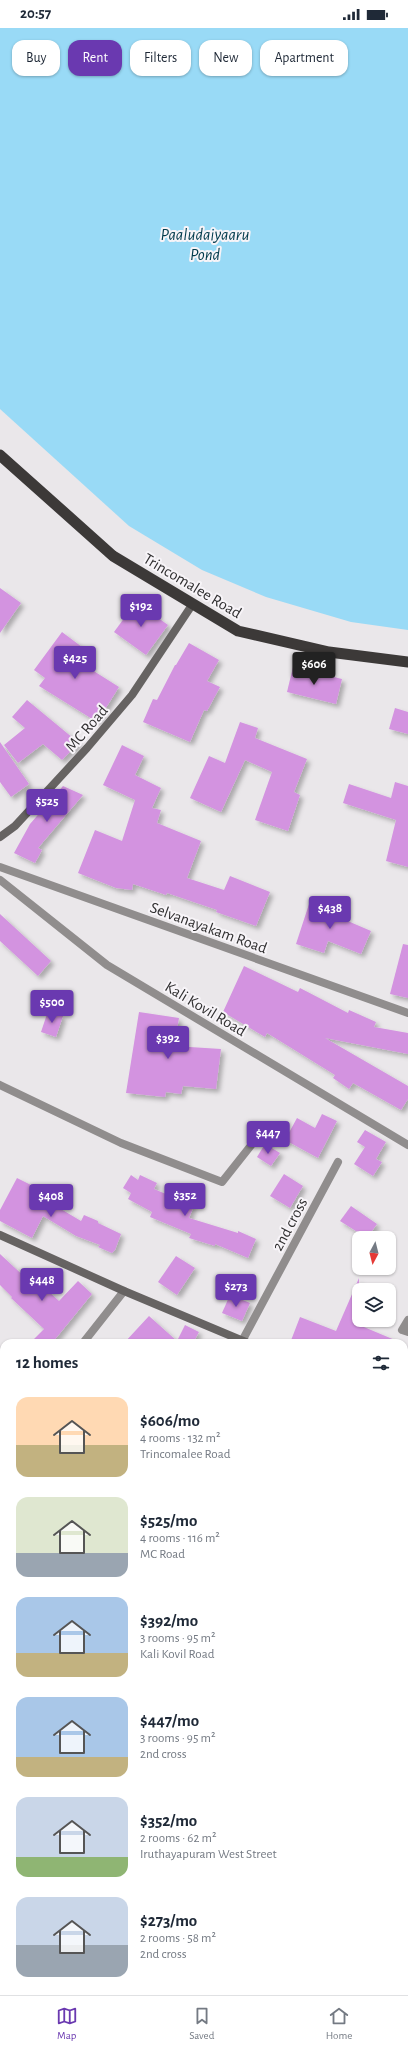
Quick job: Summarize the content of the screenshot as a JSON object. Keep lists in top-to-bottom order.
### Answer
{
  "streets": {
    "highway": ["Trincomalee Road"],
    "main road": ["MC Road"],
    "street": ["Selvanayakam Road", "Kali Kovil Road", "2nd cross"]
  },
  "crossings": [
    ["Trincomalee Road", "MC Road"]
  ],
  "water": ["Paaludaiyaaru Pond"],
  "north": "bottom",
  "page": {
    "status": "20:57",
    "chip": [
      "Buy",
      "Rent",
      "Filters",
      "New",
      "Apartment"
    ],
    "price": [
      "$192",
      "$425",
      "$606",
      "$525",
      "$438",
      "$500",
      "$392",
      "$447",
      "$352",
      "$408",
      "$448",
      "$273"
    ],
    "heading": "12 homes",
    "list": [
      {
        "name": "$606/mo",
        "note": "4 rooms · 132 m² · Trincomalee Road"
      },
      {
        "name": "$525/mo",
        "note": "4 rooms · 116 m² · MC Road"
      },
      {
        "name": "$392/mo",
        "note": "3 rooms · 95 m² · Kali Kovil Road"
      },
      {
        "name": "$447/mo",
        "note": "3 rooms · 95 m² · 2nd cross"
      },
      {
        "name": "$352/mo",
        "note": "2 rooms · 62 m² · Iruthayapuram West Street"
      },
      {
        "name": "$273/mo",
        "note": "2 rooms · 58 m² · 2nd cross"
      }
    ],
    "tabs": ["Map", "Saved", "Home"]
  }
}
